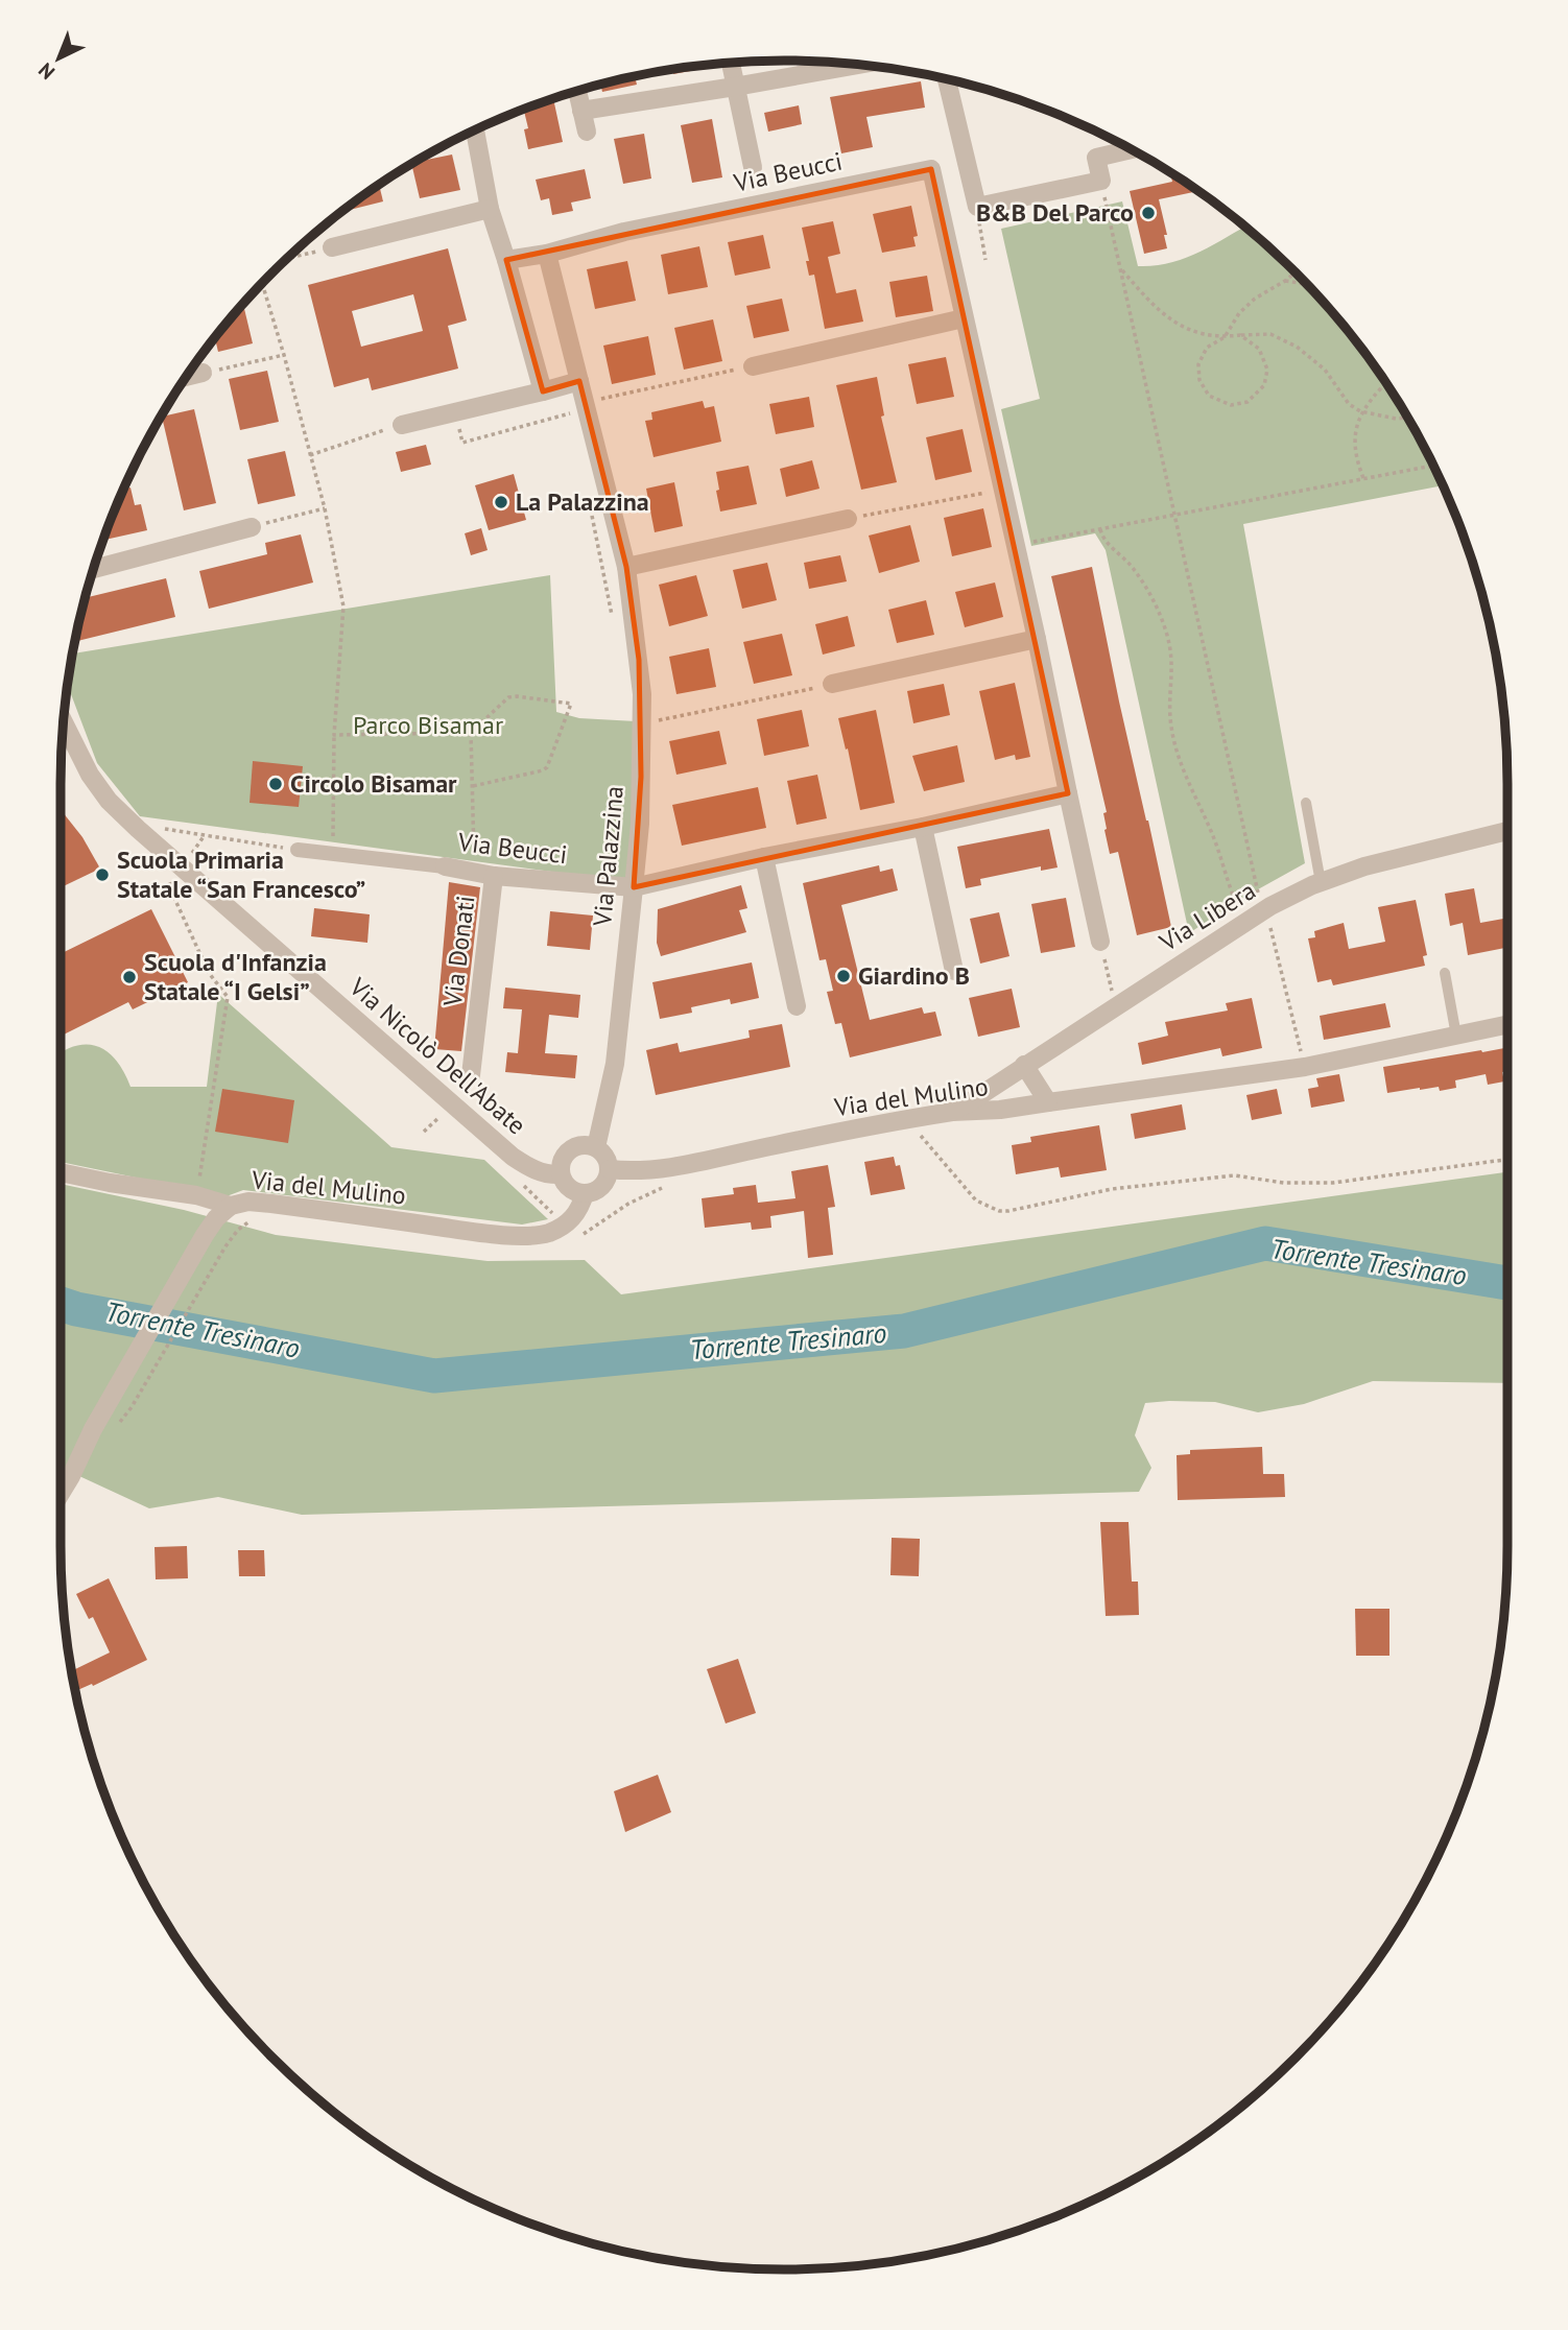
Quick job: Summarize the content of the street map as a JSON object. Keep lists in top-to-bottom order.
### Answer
{
  "streets": {
    "street": [
      "Via Beucci",
      "Via Palazzina",
      "Via Libera",
      "Via Donati",
      "Via Nicolò Dell'Abate",
      "Via del Mulino"
    ]
  },
  "crossings": [
    ["Via Beucci", "Via Palazzina"],
    ["Via Beucci", "Via Donati"],
    ["Via Palazzina", "Via Nicolò Dell'Abate"],
    ["Via Palazzina", "Via del Mulino"],
    ["Via Libera", "Via del Mulino"],
    ["Via Nicolò Dell'Abate", "Via del Mulino"]
  ],
  "water": ["Torrente Tresinaro"],
  "parks": ["Parco Bisamar"],
  "places": [
    "B&B Del Parco",
    "La Palazzina",
    "Circolo Bisamar",
    "Scuola Primaria Statale “San Francesco”",
    "Giardino B",
    "Scuola d'Infanzia Statale “I Gelsi”"
  ],
  "north": "bottom left"
}
